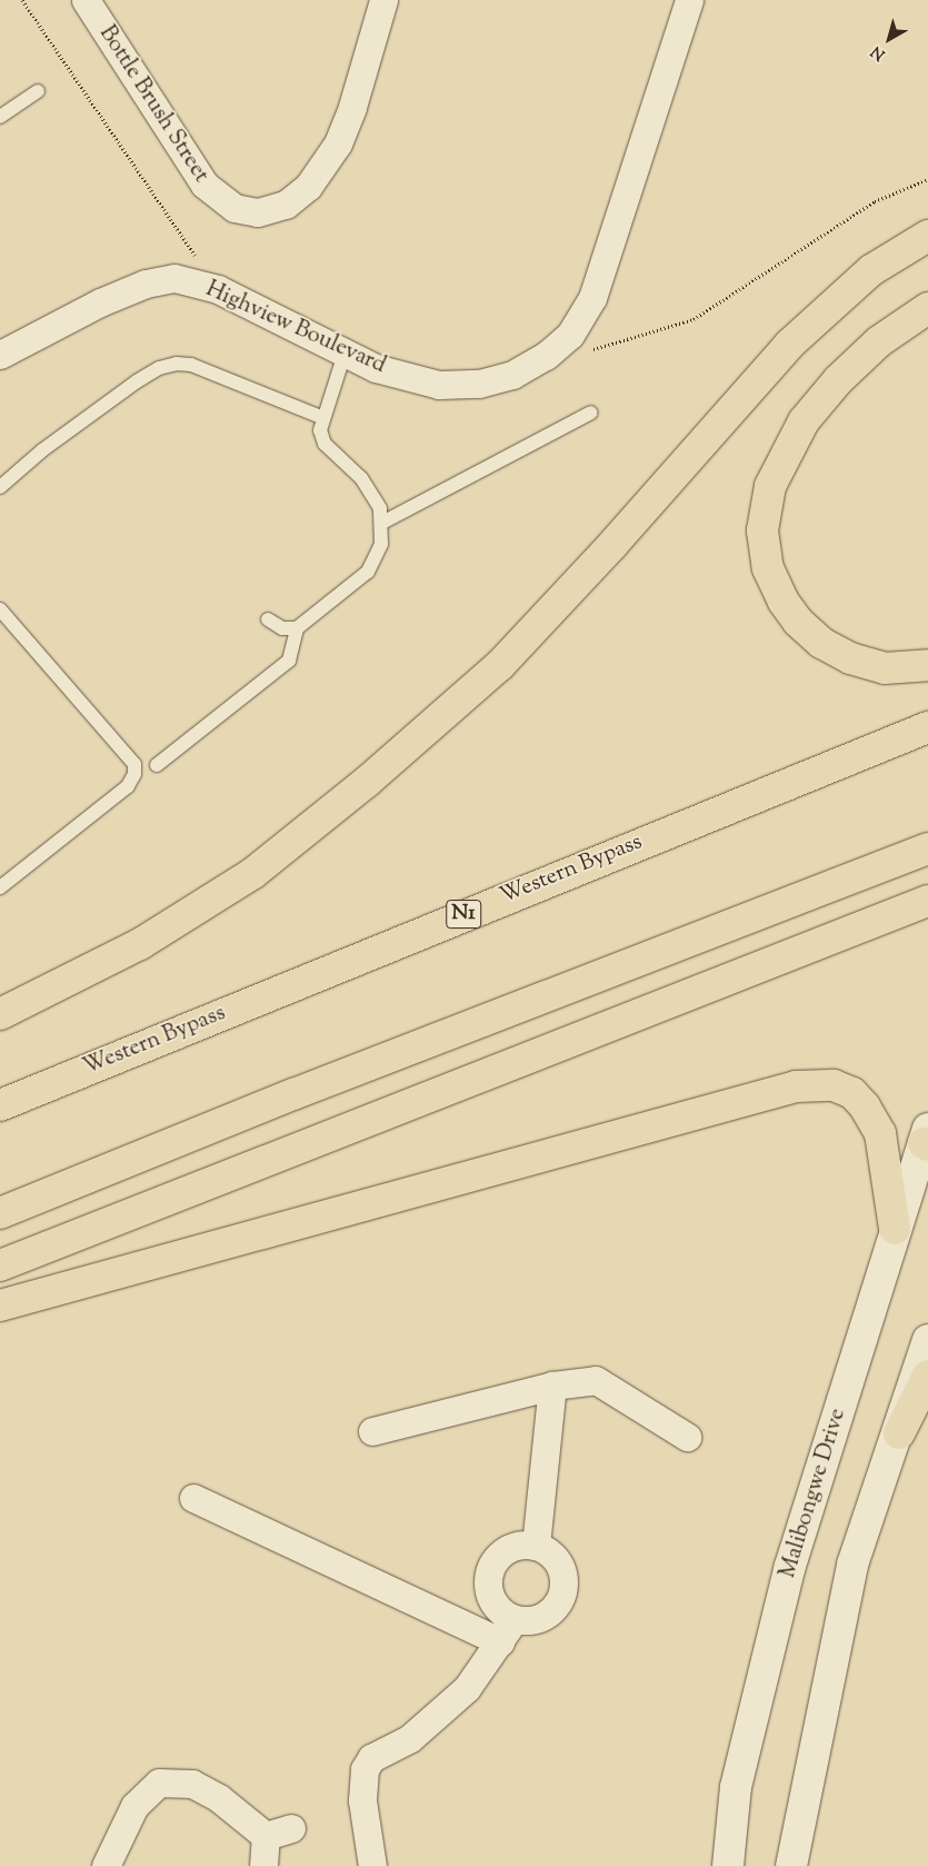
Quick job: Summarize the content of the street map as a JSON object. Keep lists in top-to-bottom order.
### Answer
{
  "streets": {
    "highway": ["Western Bypass", "N1"],
    "main road": ["Malibongwe Drive"],
    "street": ["Bottle Brush Street", "Highview Boulevard"]
  },
  "north": "bottom left"
}
